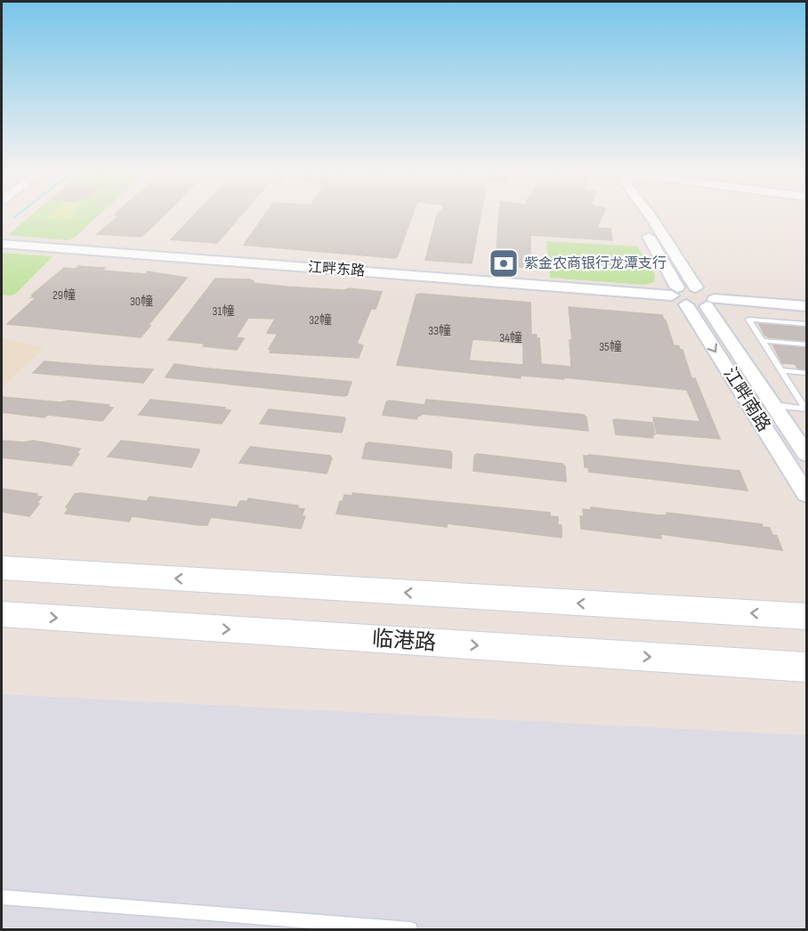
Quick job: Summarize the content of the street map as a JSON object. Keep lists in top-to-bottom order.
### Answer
{
  "streets": {
    "main road": ["临港路"],
    "street": ["江畔东路", "江畔南路"]
  },
  "crossings": [
    ["江畔东路", "江畔南路"]
  ],
  "places": {
    "bank": ["紫金农商银行龙潭支行"]
  },
  "house_numbers": [
    "29幢",
    "30幢",
    "31幢",
    "32幢",
    "33幢",
    "34幢",
    "35幢"
  ]
}
